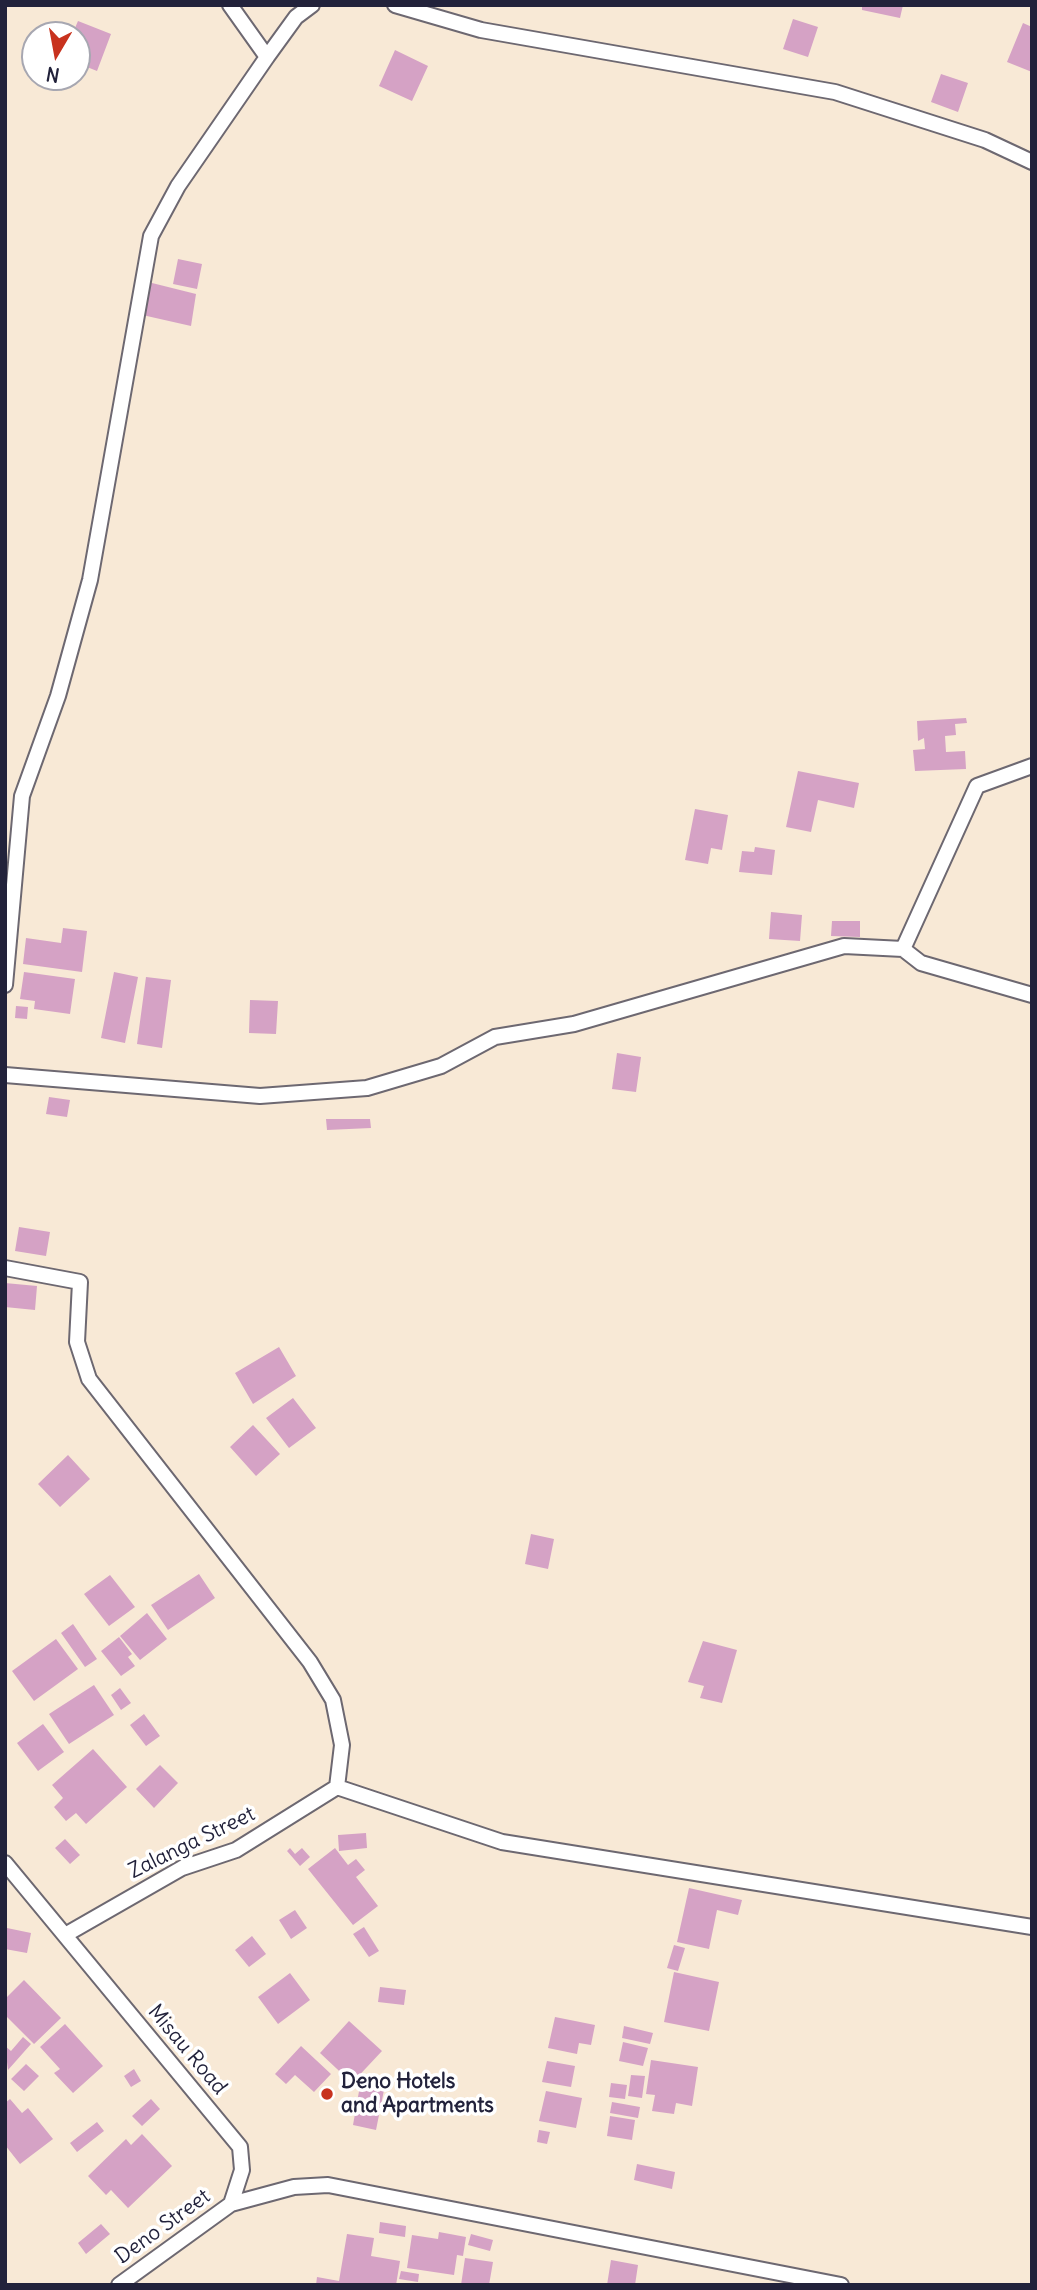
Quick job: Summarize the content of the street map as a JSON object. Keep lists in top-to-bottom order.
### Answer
{
  "streets": {
    "street": ["Zalanga Street", "Misau Road", "Deno Street"]
  },
  "crossings": [
    ["Zalanga Street", "Misau Road"],
    ["Misau Road", "Deno Street"]
  ],
  "places": ["Deno Hotels and Apartments"],
  "north": "bottom"
}
